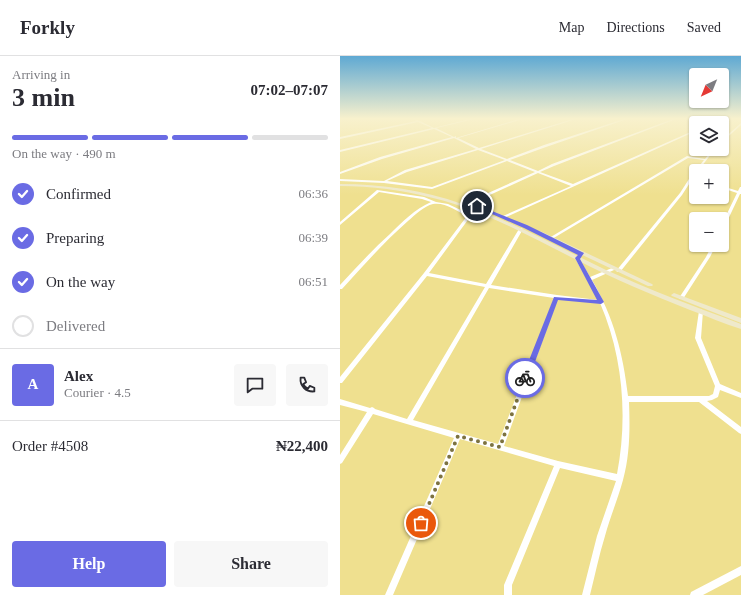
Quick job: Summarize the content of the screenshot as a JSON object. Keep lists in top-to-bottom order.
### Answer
{
  "north": "bottom left",
  "page": {
    "header": "Forkly",
    "nav": ["Map", "Directions", "Saved"],
    "heading": ["3 min", "Arriving in", "07:02–07:07"],
    "panel": [
      "Alex",
      "Courier · 4.5",
      "Order #4508",
      "₦22,400"
    ],
    "map_buttons": ["+", "−"],
    "bar": "On the way · 490 m",
    "list": [
      ["Confirmed", "06:36"],
      ["Preparing", "06:39"],
      ["On the way", "06:51"],
      "Delivered"
    ],
    "round": "A",
    "buttons": ["Help", "Share"]
  }
}
